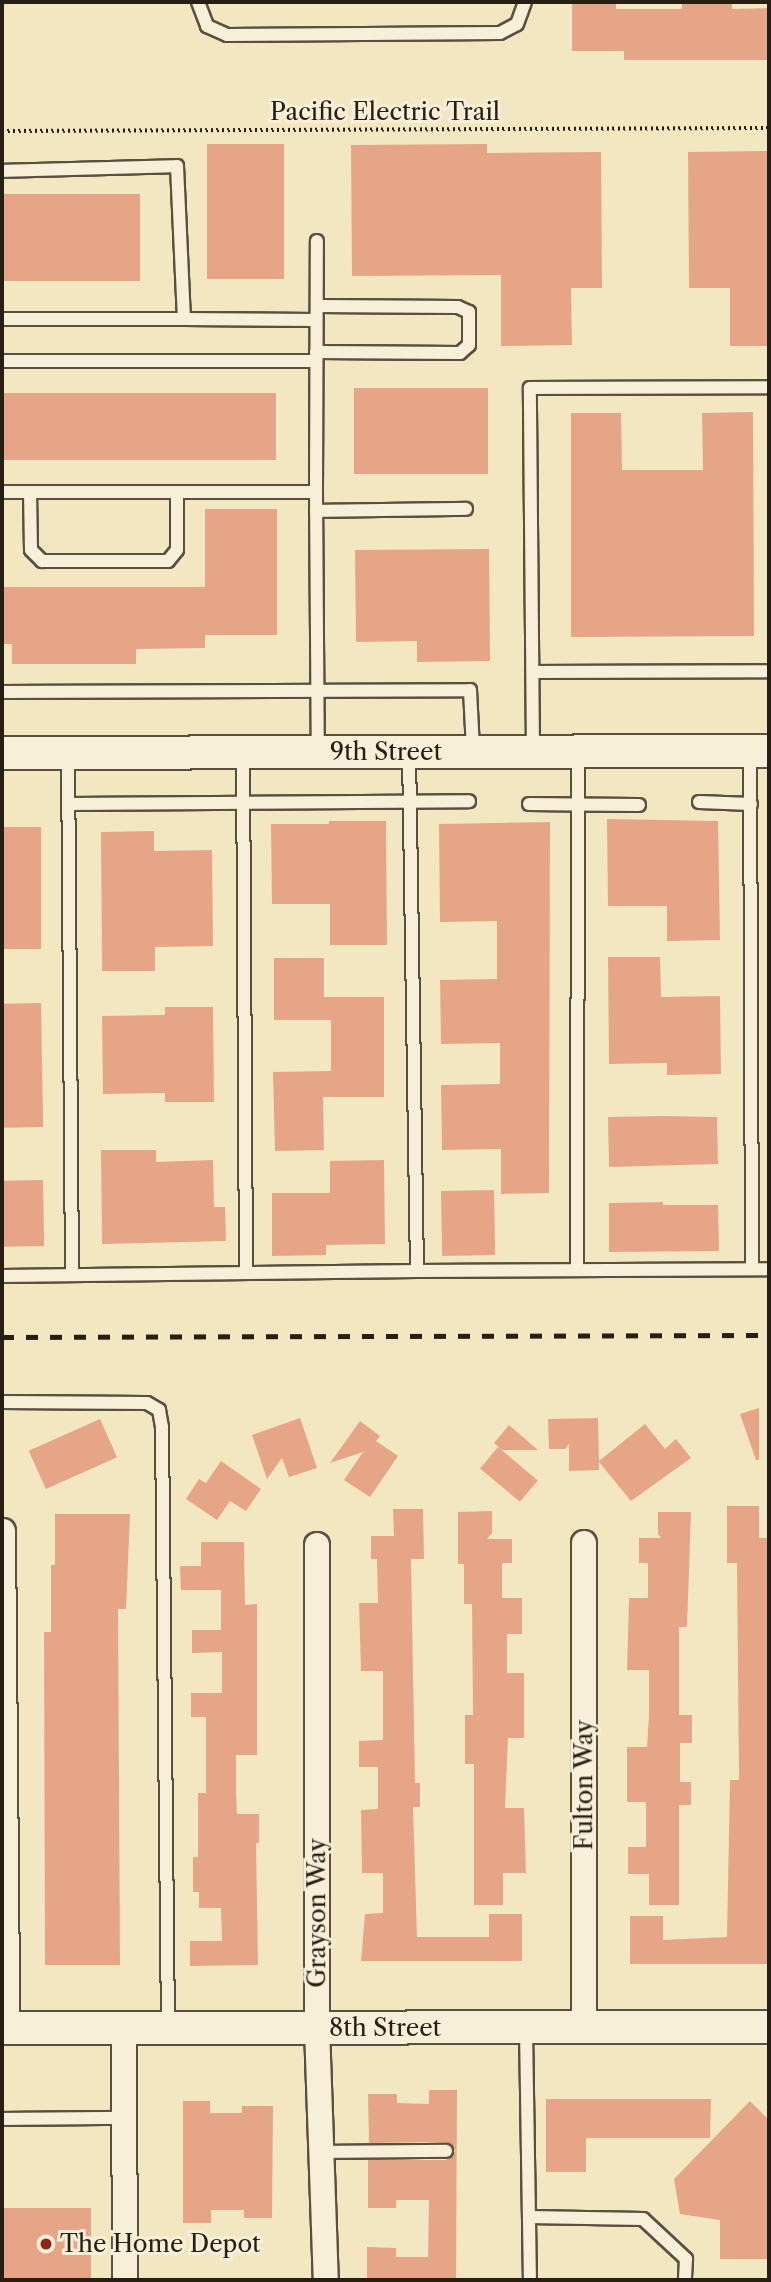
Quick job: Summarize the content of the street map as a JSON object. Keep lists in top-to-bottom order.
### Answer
{
  "streets": {
    "street": [
      "9th Street",
      "Fulton Way",
      "Grayson Way",
      "8th Street"
    ],
    "path": ["Pacific Electric Trail"]
  },
  "crossings": [
    ["Fulton Way", "8th Street"],
    ["Grayson Way", "8th Street"]
  ],
  "places": ["The Home Depot"]
}
